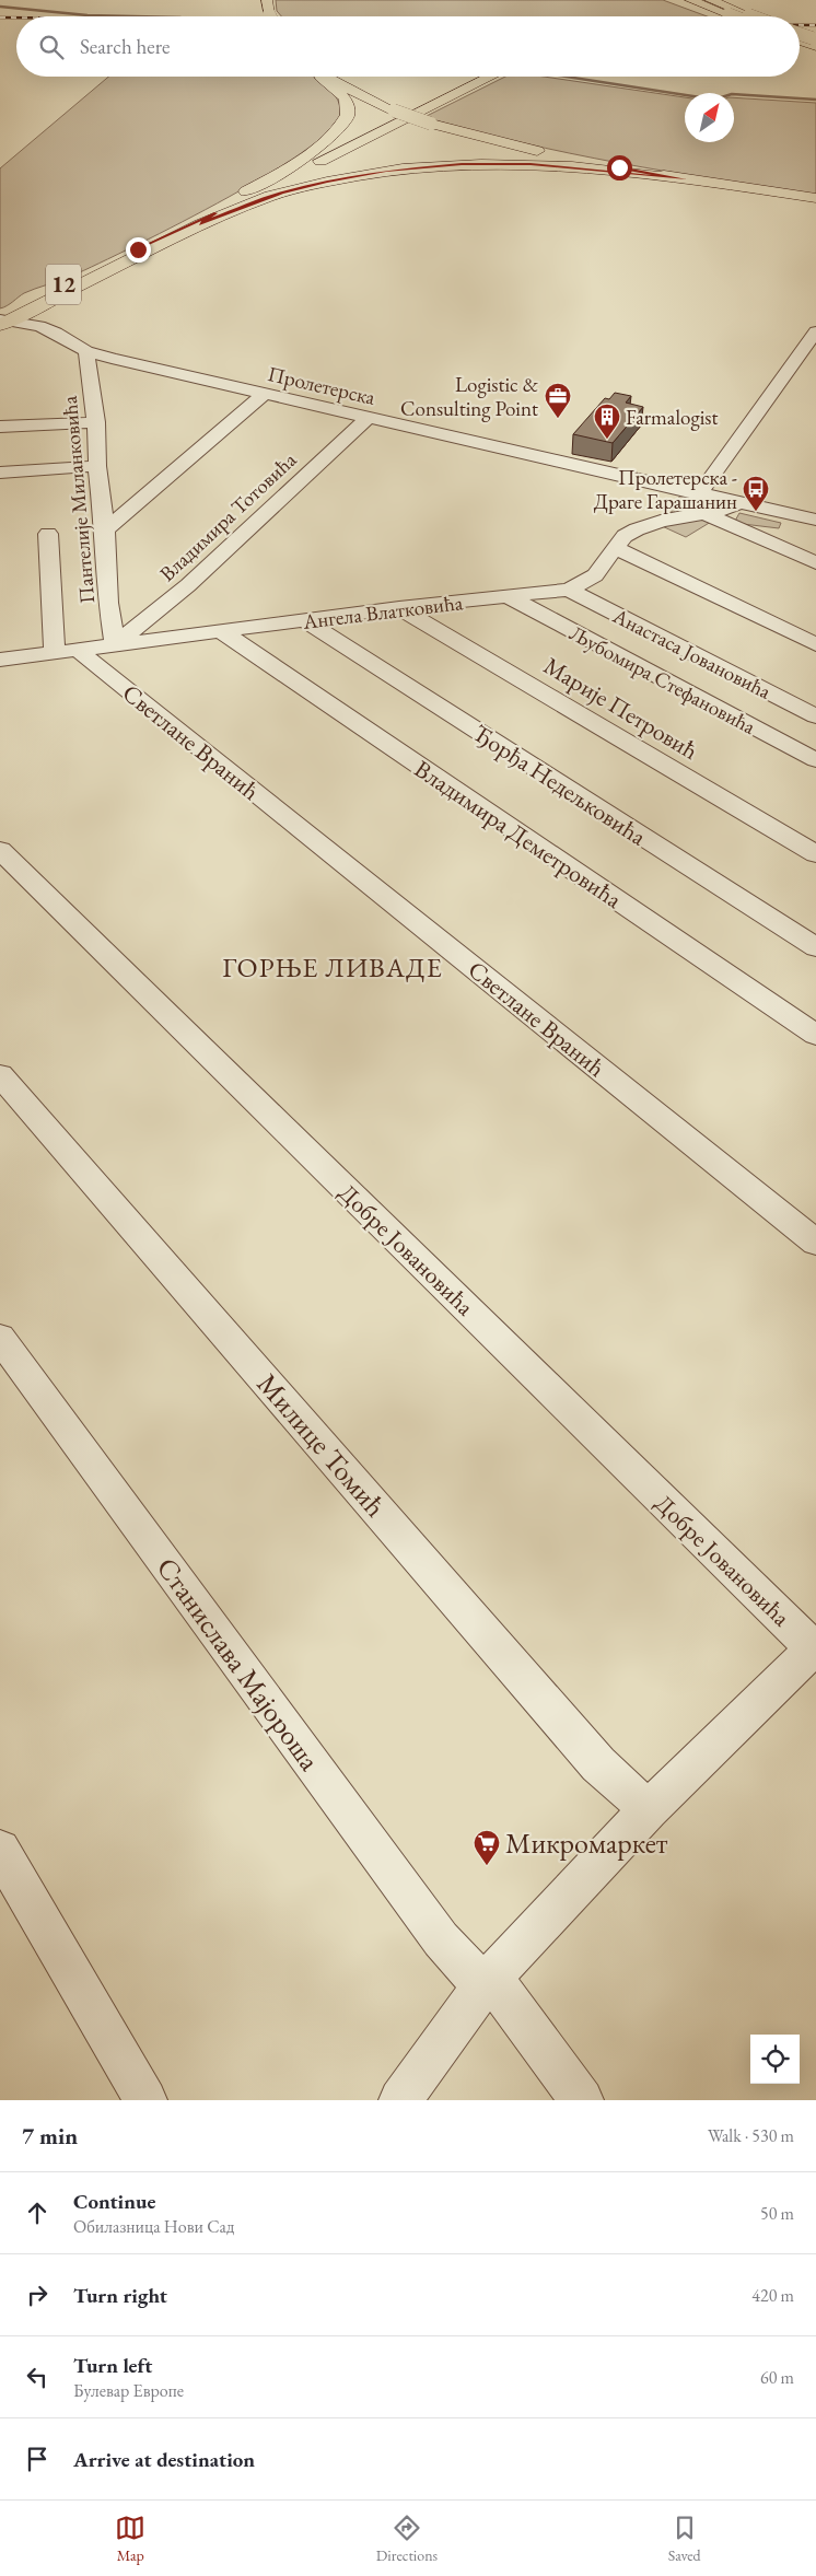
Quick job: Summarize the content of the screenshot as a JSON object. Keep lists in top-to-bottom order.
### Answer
{
  "streets": {
    "main road": ["12"],
    "street": [
      "Пролетерска",
      "Пантелије Миланковића",
      "Владимира Тотовића",
      "Ангела Влатковића",
      "Анастаса Јовановића",
      "Љубомира Стефановића",
      "Марије Петровић",
      "Светлане Вранић",
      "Ђорђа Недељковића",
      "Владимира Деметровића",
      "Добре Јовановића",
      "Милице Томић",
      "Станислава Мајороша"
    ]
  },
  "crossings": [
    ["12", "Пролетерска"],
    ["Пролетерска", "Пантелије Миланковића"],
    ["Пролетерска", "Владимира Тотовића"],
    ["Пролетерска", "Ангела Влатковића"],
    ["Пантелије Миланковића", "Владимира Тотовића"],
    ["Пантелије Миланковића", "Ангела Влатковића"],
    ["Владимира Тотовића", "Ангела Влатковића"],
    ["Ангела Влатковића", "Анастаса Јовановића"],
    ["Ангела Влатковића", "Љубомира Стефановића"],
    ["Ангела Влатковића", "Марије Петровић"],
    ["Ангела Влатковића", "Светлане Вранић"],
    ["Ангела Влатковића", "Ђорђа Недељковића"],
    ["Ангела Влатковића", "Владимира Деметровића"]
  ],
  "districts": ["ГОРЊЕ ЛИВАДЕ"],
  "places": {
    "office": ["Logistic & Consulting Point"],
    "building": ["Farmalogist"],
    "bus stop": ["Пролетерска - Драге Гарашанин"],
    "supermarket": ["Микромаркет"]
  },
  "north": "top right",
  "page": {
    "search": "Search here",
    "heading": ["7 min", "Walk · 530 m"],
    "list": [
      ["Continue", "Обилазница Нови Сад", "50 m"],
      ["Turn right", "420 m"],
      ["Turn left", "Булевар Европе", "60 m"],
      "Arrive at destination"
    ],
    "nav": ["Map", "Directions", "Saved"]
  }
}
